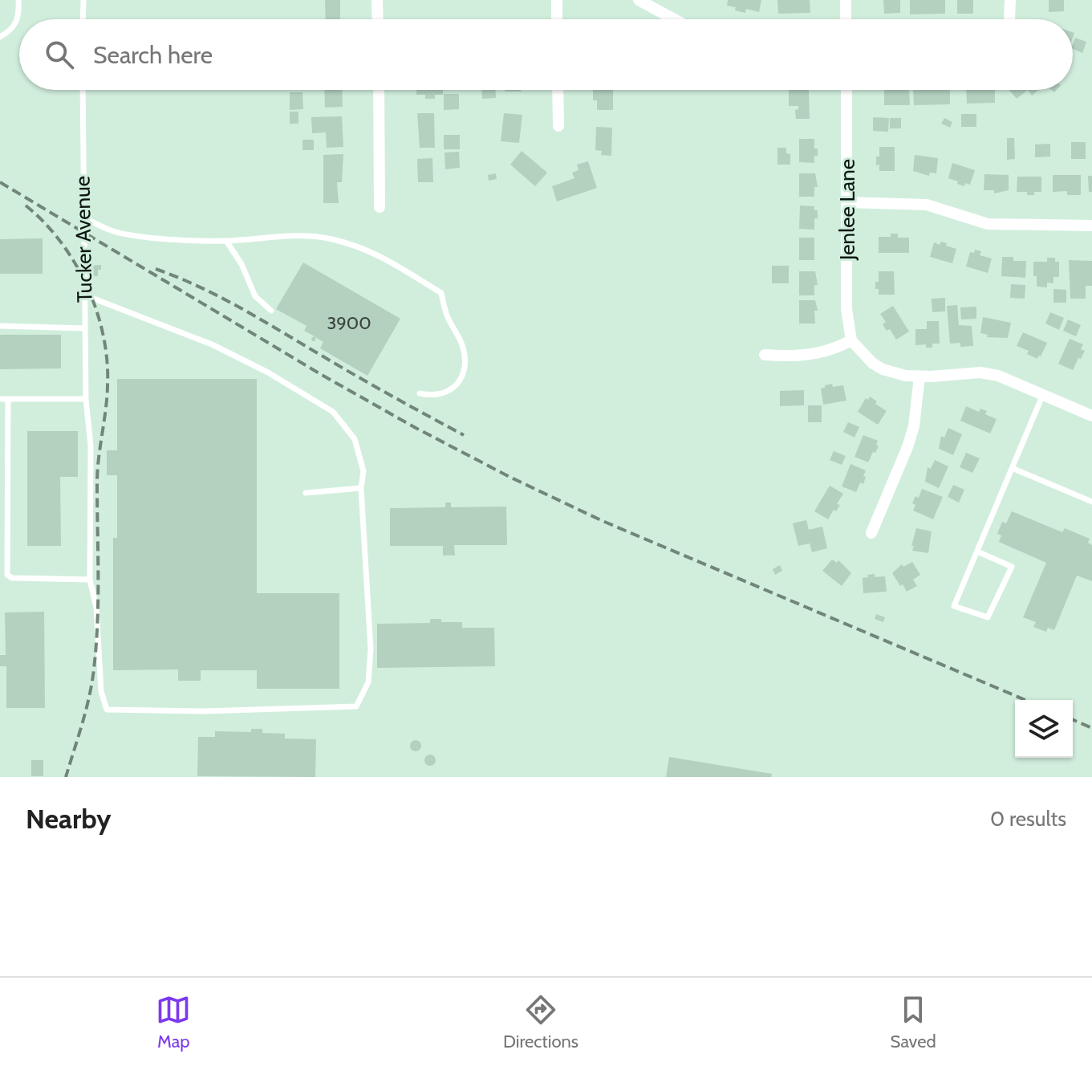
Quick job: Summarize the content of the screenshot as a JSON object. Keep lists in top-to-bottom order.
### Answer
{
  "streets": {
    "street": ["Jenlee Lane"],
    "lane": ["Tucker Avenue"]
  },
  "house_numbers": ["3900"],
  "page": {
    "search": "Search here",
    "heading": ["Nearby", "0 results"],
    "nav": ["Map", "Directions", "Saved"]
  }
}
